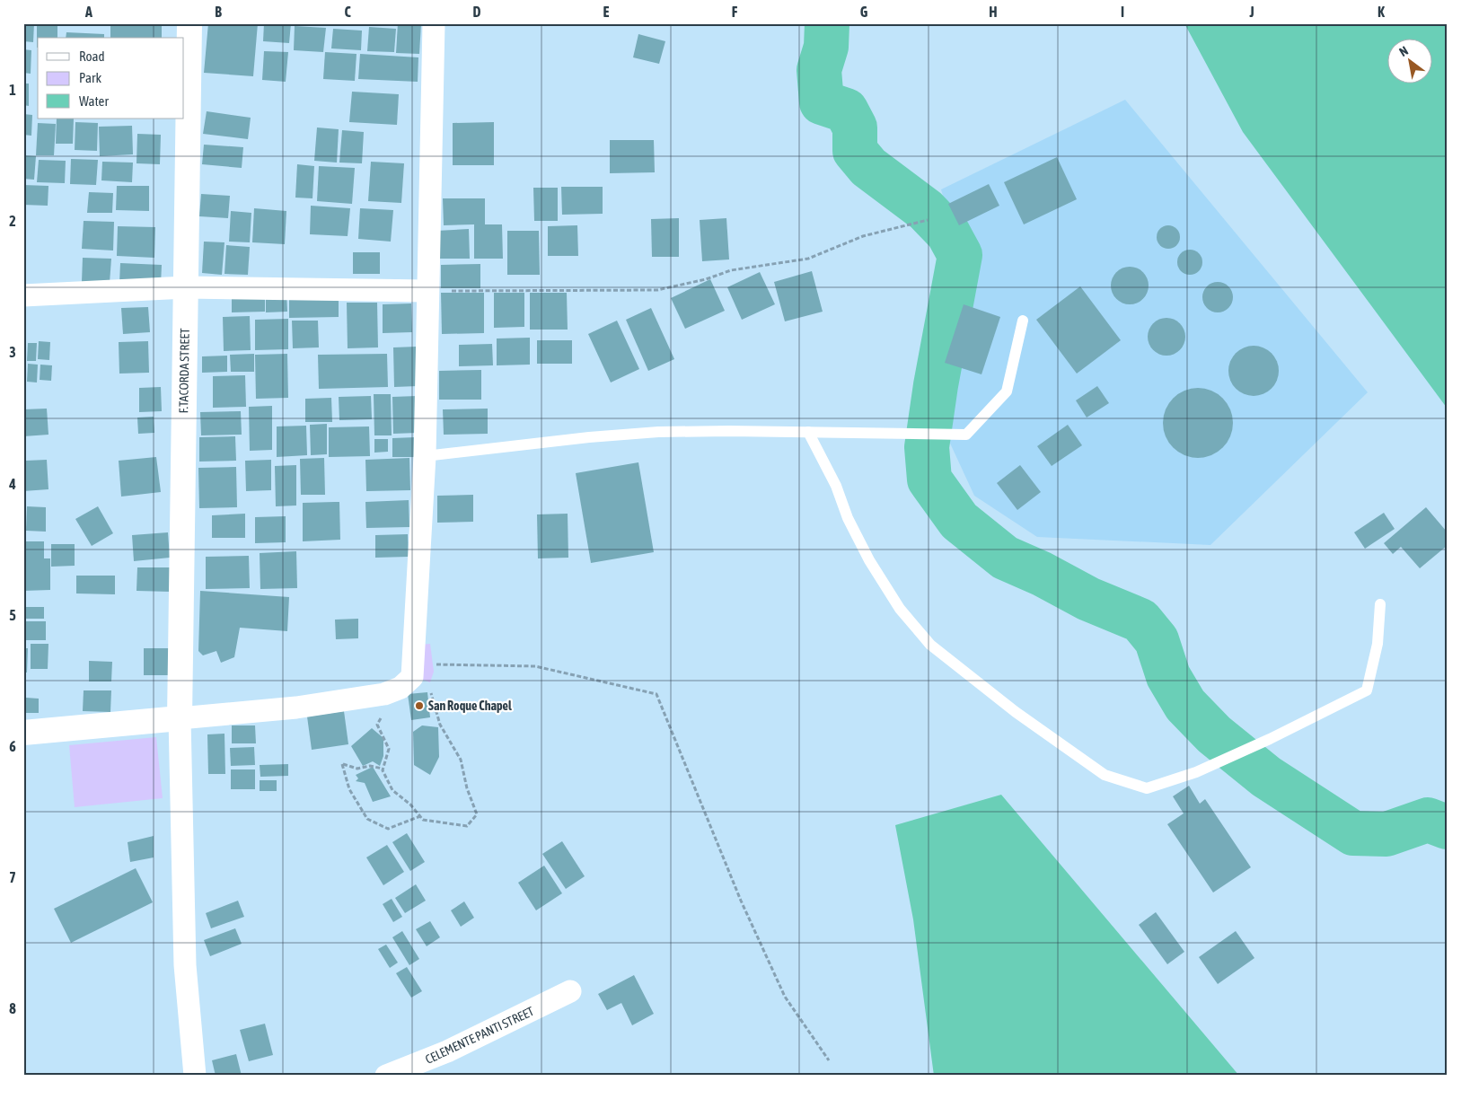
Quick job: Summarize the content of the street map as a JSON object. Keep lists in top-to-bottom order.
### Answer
{
  "streets": {
    "street": ["F.TACORDA STREET", "CELEMENTE PANTI STREET"]
  },
  "places": ["San Roque Chapel"],
  "legend": ["Road", "Park", "Water"],
  "north": "top left",
  "grid": {
    "columns": [
      "A",
      "B",
      "C",
      "D",
      "E",
      "F",
      "G",
      "H",
      "I",
      "J",
      "K"
    ],
    "rows": [
      "1",
      "2",
      "3",
      "4",
      "5",
      "6",
      "7",
      "8"
    ]
  }
}
